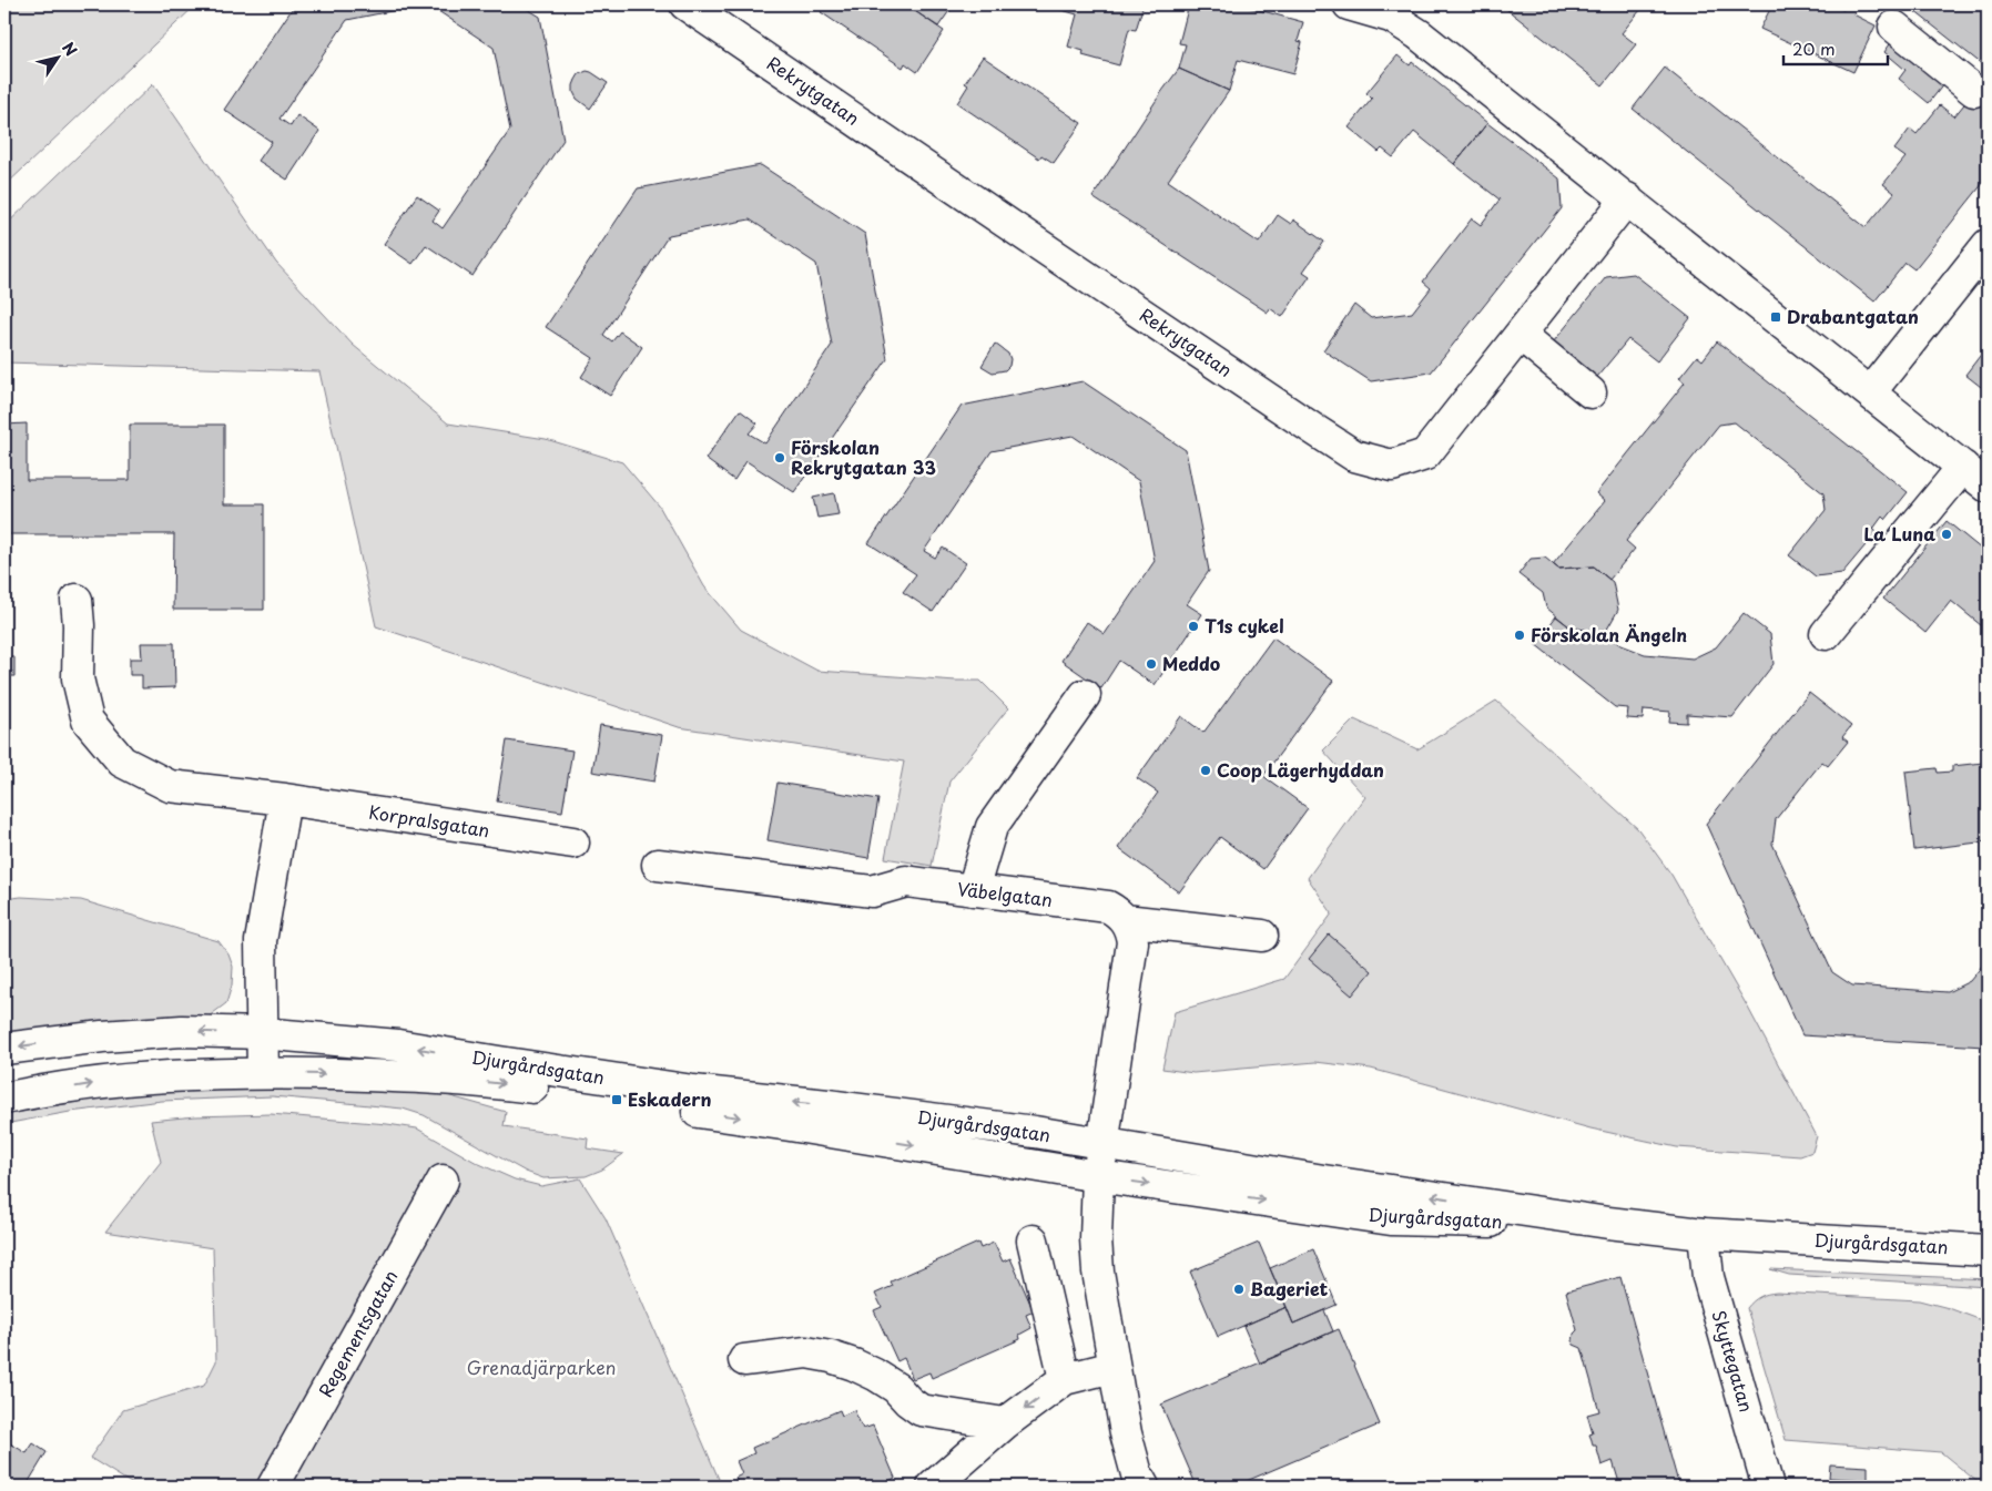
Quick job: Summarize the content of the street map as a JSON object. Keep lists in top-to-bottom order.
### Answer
{
  "streets": {
    "street": [
      "Rekrytgatan",
      "Korpralsgatan",
      "Väbelgatan",
      "Djurgårdsgatan",
      "Regementsgatan",
      "Skyttegatan"
    ]
  },
  "crossings": [
    ["Djurgårdsgatan", "Skyttegatan"]
  ],
  "parks": ["Grenadjärparken"],
  "places": {
    "transit": ["Drabantgatan", "Eskadern"],
    "other": [
      "Förskolan Rekrytgatan 33",
      "La Luna",
      "T1s cykel",
      "Förskolan Ängeln",
      "Meddo",
      "Coop Lägerhyddan",
      "Bageriet"
    ]
  },
  "scale_bar": "20 m",
  "north": "top right"
}
